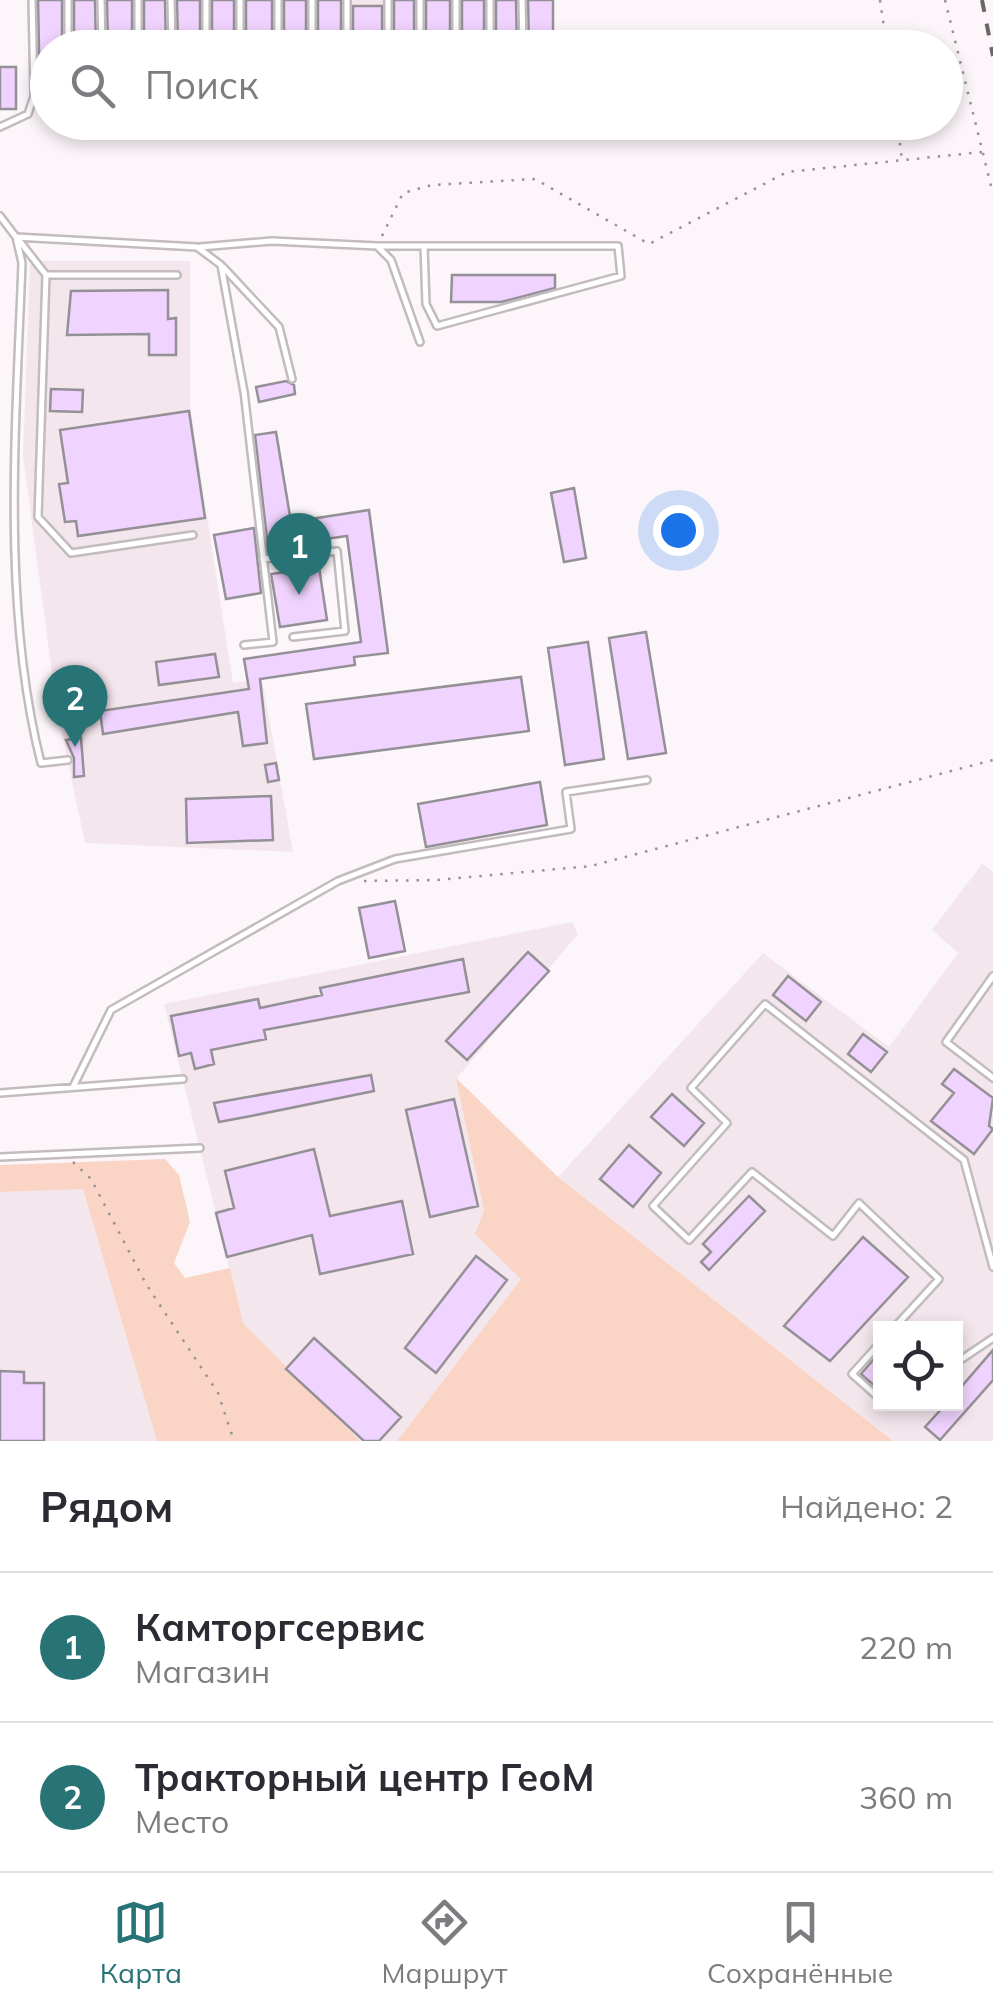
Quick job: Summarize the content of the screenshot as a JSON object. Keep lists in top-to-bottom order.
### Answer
{
  "page": {
    "search": "Поиск",
    "pins": ["1", "2"],
    "heading": ["Рядом", "Найдено: 2"],
    "list": [
      {
        "mark": "1",
        "name": "Камторгсервис",
        "note": "Магазин",
        "value": "220 m"
      },
      {
        "mark": "2",
        "name": "Тракторный центр ГеоМ",
        "note": "Место",
        "value": "360 m"
      }
    ],
    "nav": ["Карта", "Маршрут", "Сохранённые"]
  }
}
